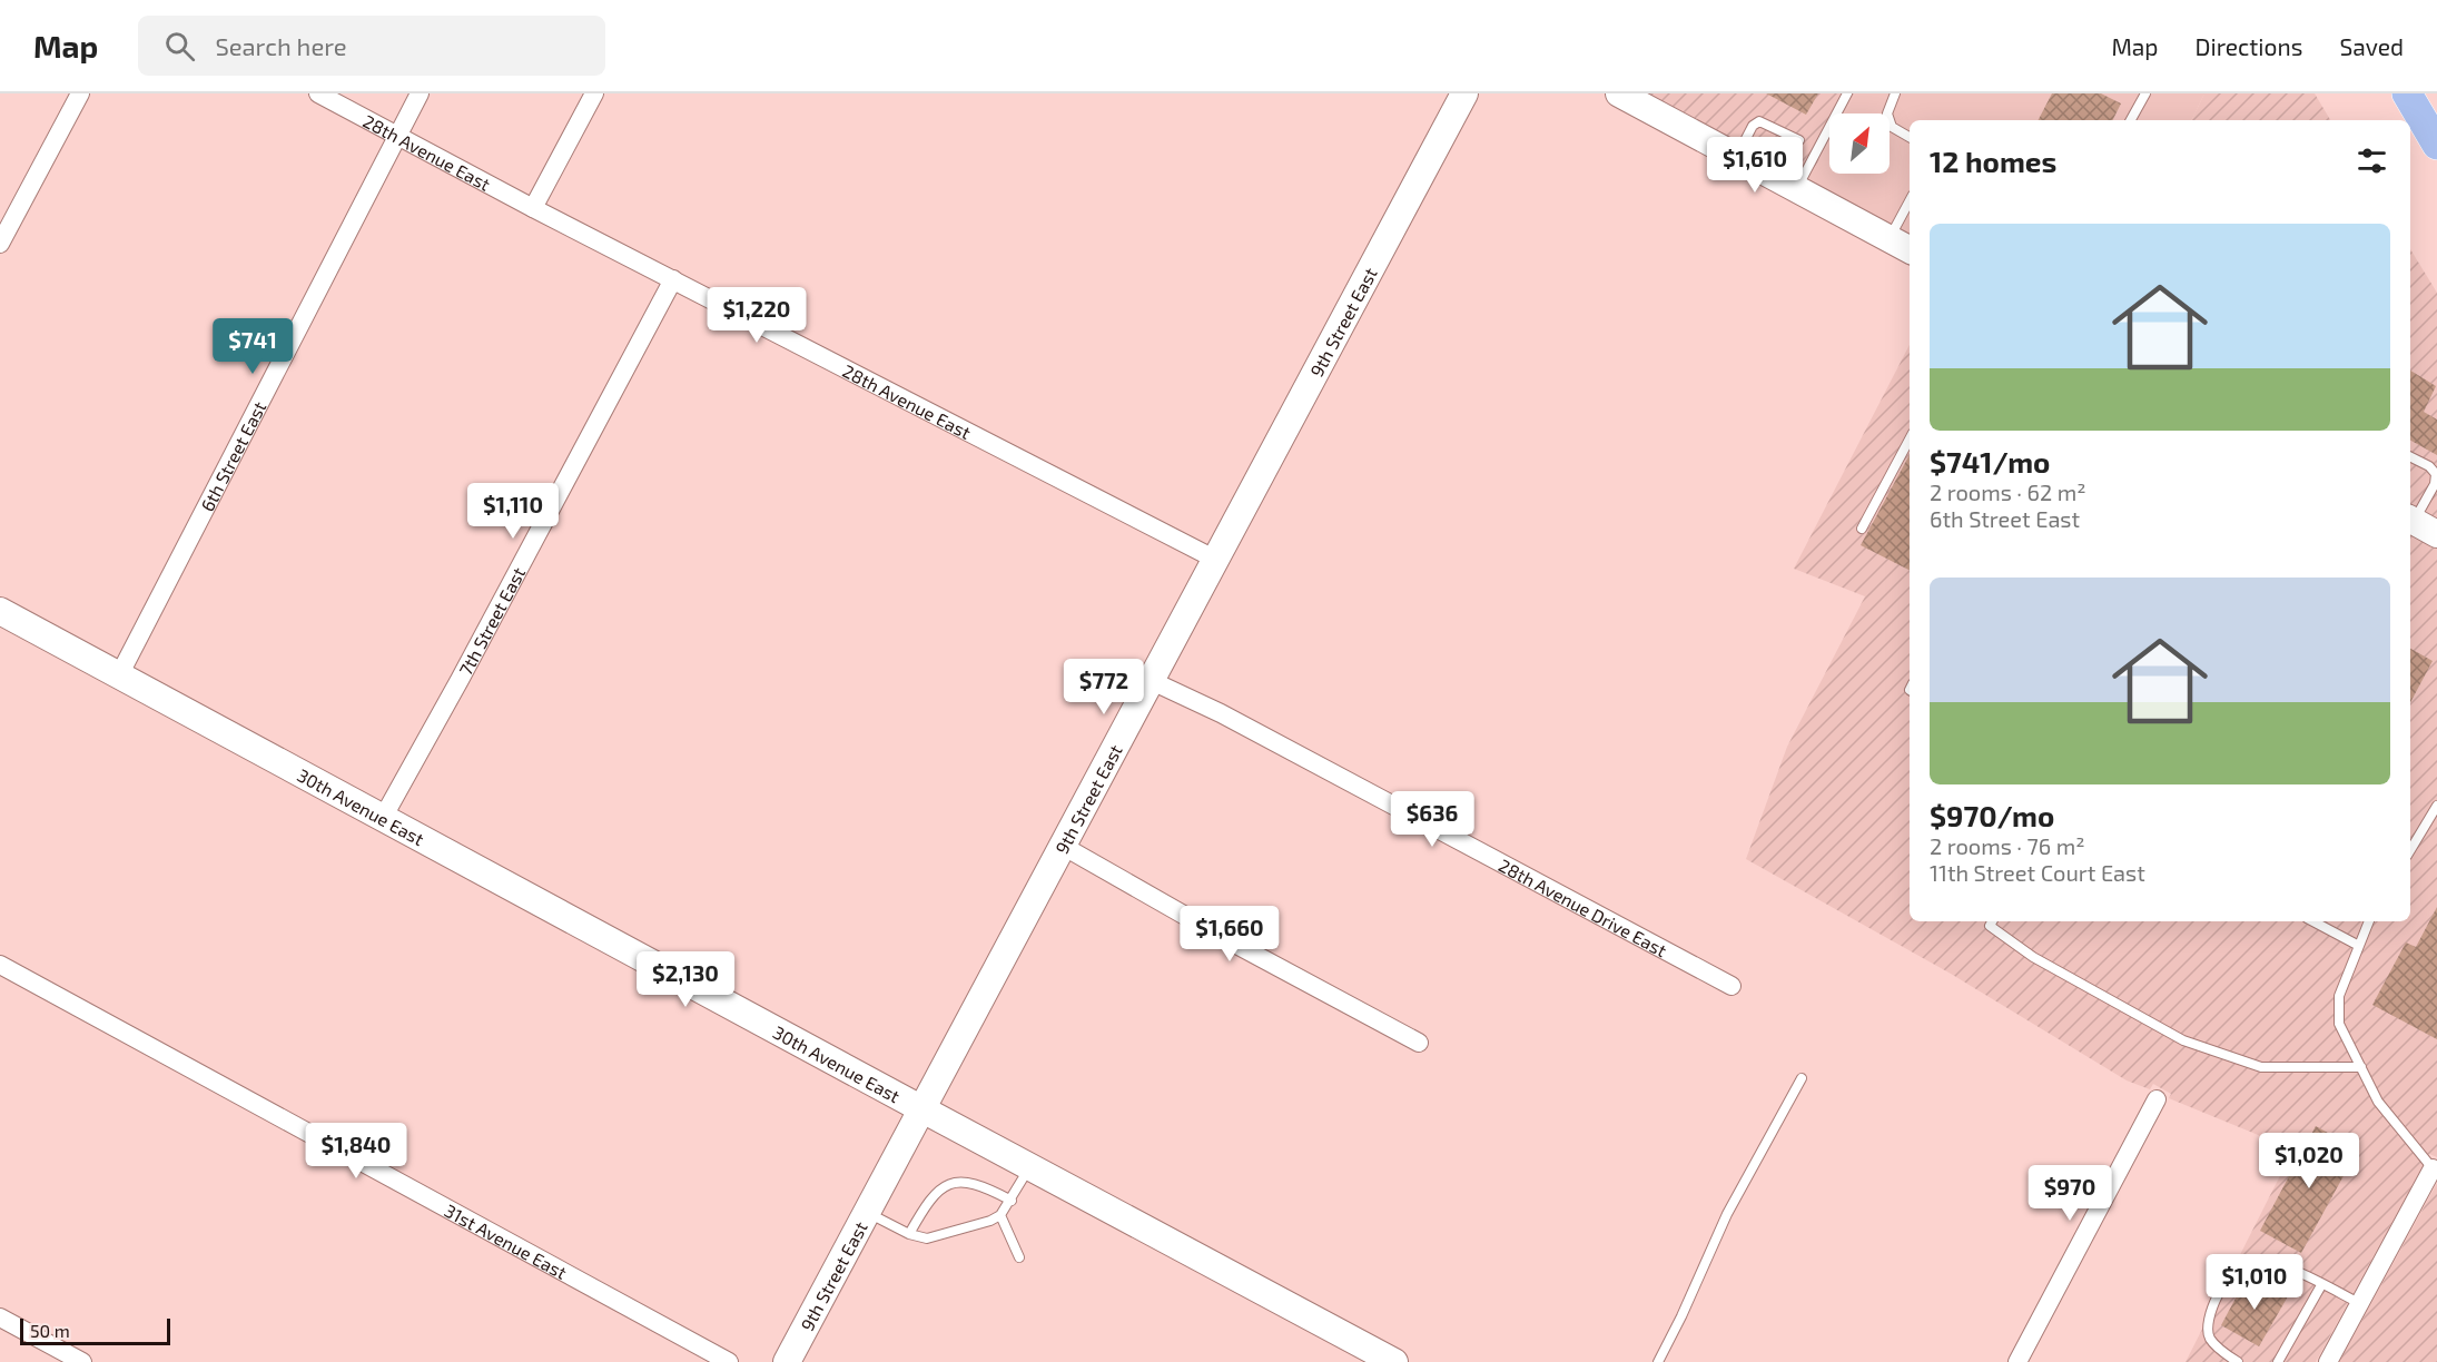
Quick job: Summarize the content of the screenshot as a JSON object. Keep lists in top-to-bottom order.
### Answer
{
  "streets": {
    "street": [
      "28th Avenue East",
      "9th Street East",
      "6th Street East",
      "7th Street East",
      "30th Avenue East",
      "28th Avenue Drive East",
      "31st Avenue East"
    ]
  },
  "crossings": [
    ["28th Avenue East", "9th Street East"],
    ["28th Avenue East", "6th Street East"],
    ["28th Avenue East", "7th Street East"],
    ["9th Street East", "30th Avenue East"],
    ["9th Street East", "28th Avenue Drive East"],
    ["6th Street East", "30th Avenue East"],
    ["7th Street East", "30th Avenue East"]
  ],
  "scale_bar": "50 m",
  "north": "top right",
  "page": {
    "header": "Map",
    "search": "Search here",
    "nav": ["Map", "Directions", "Saved"],
    "heading": "12 homes",
    "price": [
      "$1,610",
      "$1,220",
      "$741",
      "$1,110",
      "$772",
      "$636",
      "$1,660",
      "$2,130",
      "$1,840",
      "$1,020",
      "$970",
      "$1,010"
    ],
    "list": [
      {
        "name": "$741/mo",
        "note": "2 rooms · 62 m² · 6th Street East"
      },
      {
        "name": "$970/mo",
        "note": "2 rooms · 76 m² · 11th Street Court East"
      }
    ],
    "scale": "50 m"
  }
}
